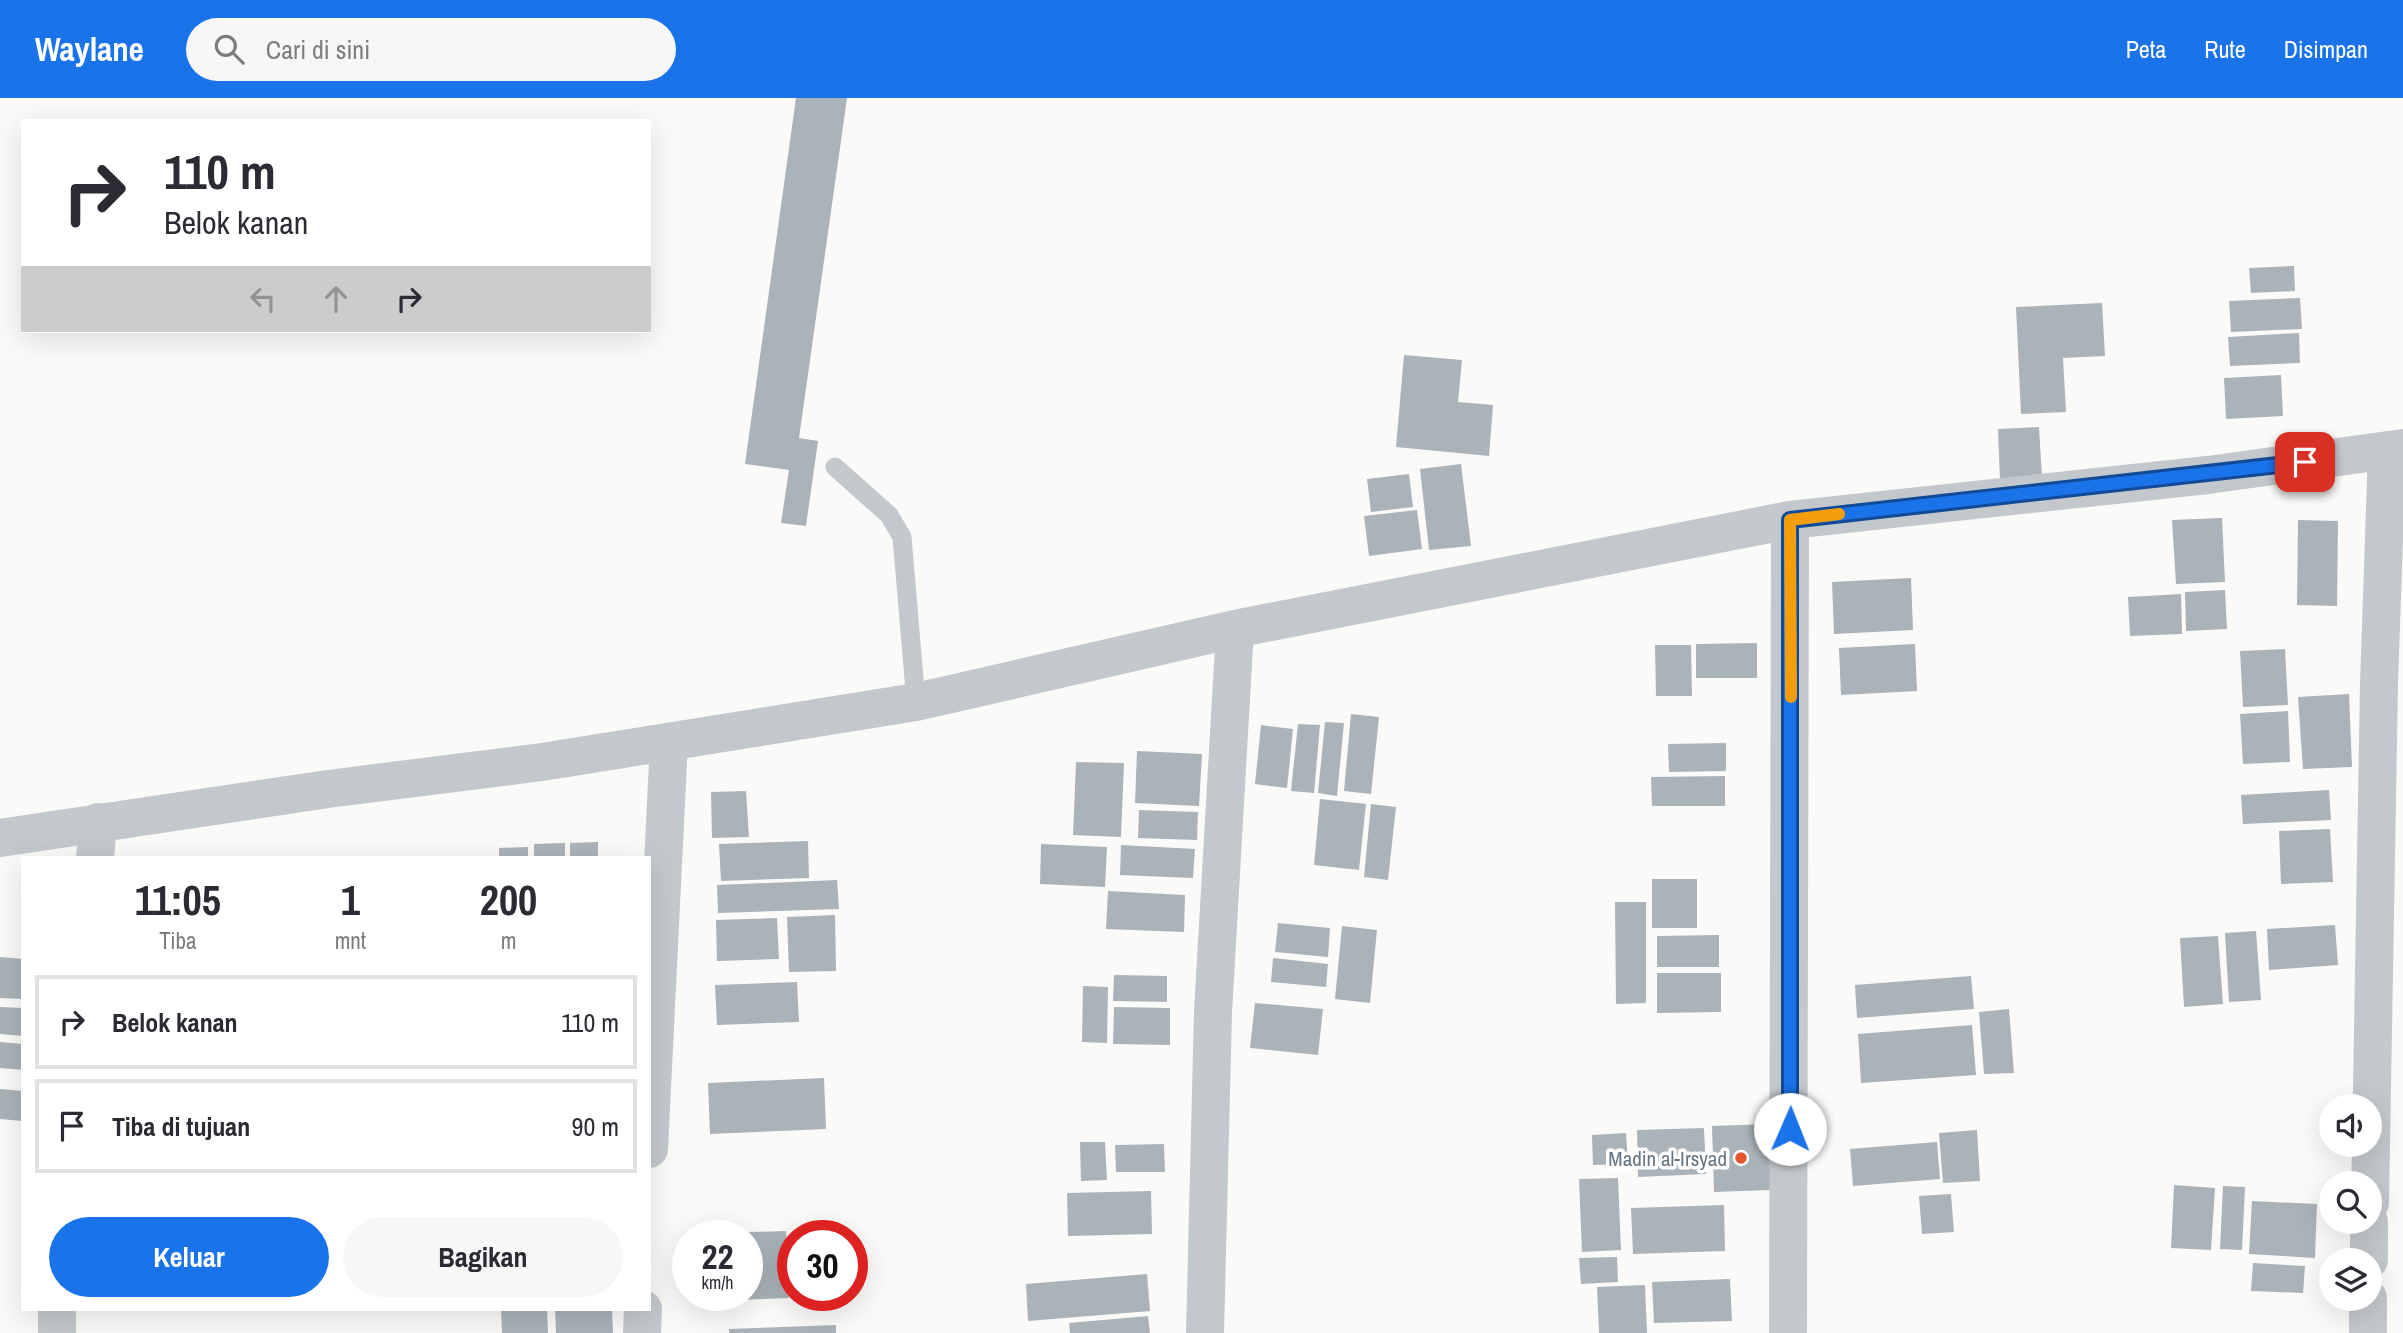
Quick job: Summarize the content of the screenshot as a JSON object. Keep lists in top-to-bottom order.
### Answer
{
  "places": ["Madin al-Irsyad"],
  "page": {
    "header": "Waylane",
    "search": "Cari di sini",
    "nav": ["Peta", "Rute", "Disimpan"],
    "turn": ["110 m", "Belok kanan"],
    "eta": [
      "11:05",
      "Tiba",
      "1",
      "mnt",
      "200",
      "m"
    ],
    "list": [
      {
        "name": "Belok kanan",
        "value": "110 m"
      },
      {
        "name": "Tiba di tujuan",
        "value": "90 m"
      }
    ],
    "buttons": ["Keluar", "Bagikan"],
    "speed": "22 km/h",
    "limit": "30"
  }
}
